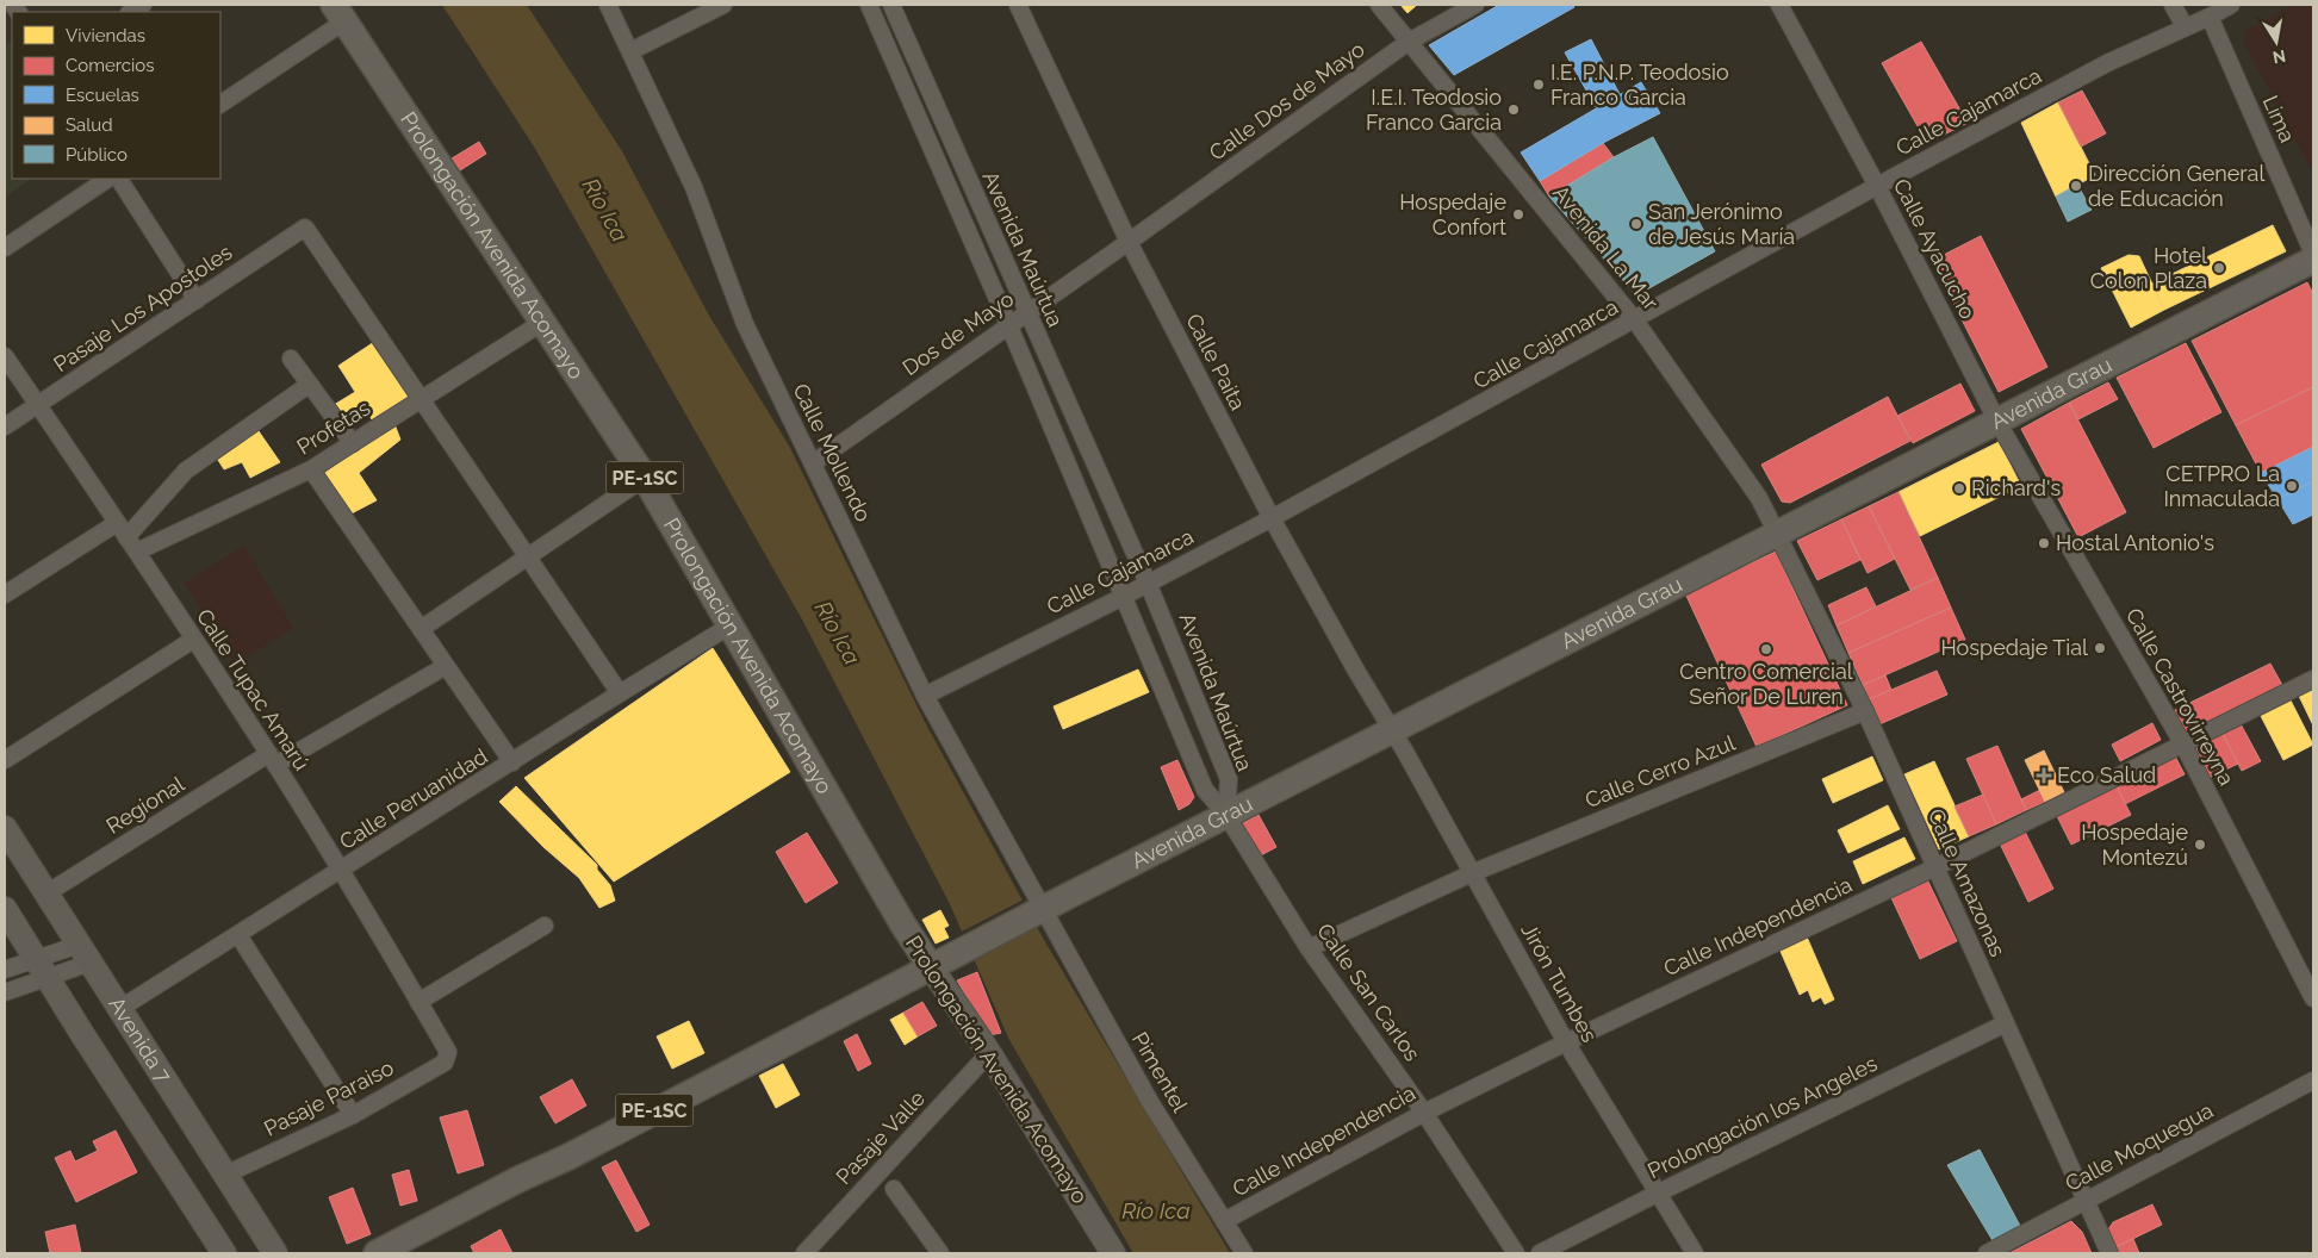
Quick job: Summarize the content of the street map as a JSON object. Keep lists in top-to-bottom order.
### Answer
{
  "streets": {
    "main road": ["Prolongación Avenida Acomayo", "Avenida Grau", "PE-1SC"],
    "street": [
      "Calle Dos de Mayo",
      "Calle Cajamarca",
      "Lima",
      "Avenida La Mar",
      "Avenida Maúrtua",
      "Calle Ayacucho",
      "Pasaje Los Apostoles",
      "Dos de Mayo",
      "Calle Paita",
      "Profetas",
      "Calle Mollendo",
      "Calle Tupac Amarú",
      "Calle Castrovirreyna",
      "Calle Cerro Azul",
      "Calle Peruanidad",
      "Regional",
      "Calle Amazonas",
      "Calle Independencia",
      "Jirón Tumbes",
      "Calle San Carlos",
      "Avenida 7",
      "Pimentel",
      "Pasaje Paraiso",
      "Prolongación los Angeles",
      "Pasaje Valle",
      "Calle Moquegua"
    ]
  },
  "crossings": [
    ["Calle Dos de Mayo", "Avenida La Mar"],
    ["Calle Dos de Mayo", "Dos de Mayo"],
    ["Calle Dos de Mayo", "Calle Paita"],
    ["Calle Cajamarca", "Avenida La Mar"],
    ["Calle Cajamarca", "Avenida Maúrtua"],
    ["Calle Cajamarca", "Calle Ayacucho"],
    ["Calle Cajamarca", "Calle Paita"],
    ["Calle Cajamarca", "Calle Mollendo"],
    ["Prolongación Avenida Acomayo", "Avenida Grau"],
    ["Prolongación Avenida Acomayo", "Profetas"],
    ["Prolongación Avenida Acomayo", "PE-1SC"],
    ["Prolongación Avenida Acomayo", "Calle Peruanidad"],
    ["Prolongación Avenida Acomayo", "Pasaje Valle"],
    ["Avenida La Mar", "Avenida Grau"],
    ["Avenida La Mar", "Calle Amazonas"],
    ["Avenida Maúrtua", "Dos de Mayo"],
    ["Avenida Maúrtua", "Avenida Grau"],
    ["Avenida Maúrtua", "Calle San Carlos"],
    ["Calle Ayacucho", "Avenida Grau"],
    ["Calle Ayacucho", "Calle Castrovirreyna"],
    ["Pasaje Los Apostoles", "Profetas"],
    ["Pasaje Los Apostoles", "Calle Tupac Amarú"],
    ["Dos de Mayo", "Calle Paita"],
    ["Dos de Mayo", "Calle Mollendo"],
    ["Calle Paita", "Avenida Grau"],
    ["Calle Paita", "Jirón Tumbes"],
    ["Avenida Grau", "Calle Mollendo"],
    ["Avenida Grau", "PE-1SC"],
    ["Avenida Grau", "Calle Castrovirreyna"],
    ["Avenida Grau", "Calle Amazonas"],
    ["Avenida Grau", "Jirón Tumbes"],
    ["Avenida Grau", "Calle San Carlos"],
    ["Avenida Grau", "Pimentel"],
    ["Profetas", "Calle Tupac Amarú"],
    ["Calle Mollendo", "Pimentel"],
    ["Calle Tupac Amarú", "Calle Peruanidad"],
    ["Calle Tupac Amarú", "Regional"],
    ["Calle Tupac Amarú", "Pasaje Paraiso"],
    ["Calle Castrovirreyna", "Calle Independencia"],
    ["Calle Cerro Azul", "Calle Amazonas"],
    ["Calle Cerro Azul", "Jirón Tumbes"],
    ["Calle Cerro Azul", "Calle San Carlos"],
    ["Calle Peruanidad", "Avenida 7"],
    ["Regional", "Avenida 7"],
    ["Calle Amazonas", "Calle Independencia"],
    ["Calle Amazonas", "Prolongación los Angeles"],
    ["Calle Amazonas", "Calle Moquegua"],
    ["Calle Independencia", "Jirón Tumbes"],
    ["Calle Independencia", "Calle San Carlos"],
    ["Calle Independencia", "Pimentel"],
    ["Jirón Tumbes", "Prolongación los Angeles"],
    ["Avenida 7", "Pasaje Paraiso"]
  ],
  "water": ["Río Ica"],
  "places": {
    "other": [
      "I.E. P.N.P. Teodosio Franco Garcia",
      "I.E.I. Teodosio Franco Garcia",
      "Dirección General de Educación",
      "Hospedaje Confort",
      "San Jerónimo de Jesús María",
      "Hotel Colon Plaza",
      "CETPRO La Inmaculada",
      "Richard's",
      "Hostal Antonio's",
      "Hospedaje Tial",
      "Centro Comercial Señor De Luren",
      "Hospedaje Montezú"
    ],
    "health": ["Eco Salud"]
  },
  "legend": [
    "Viviendas",
    "Comercios",
    "Escuelas",
    "Salud",
    "Público"
  ],
  "north": "bottom"
}
